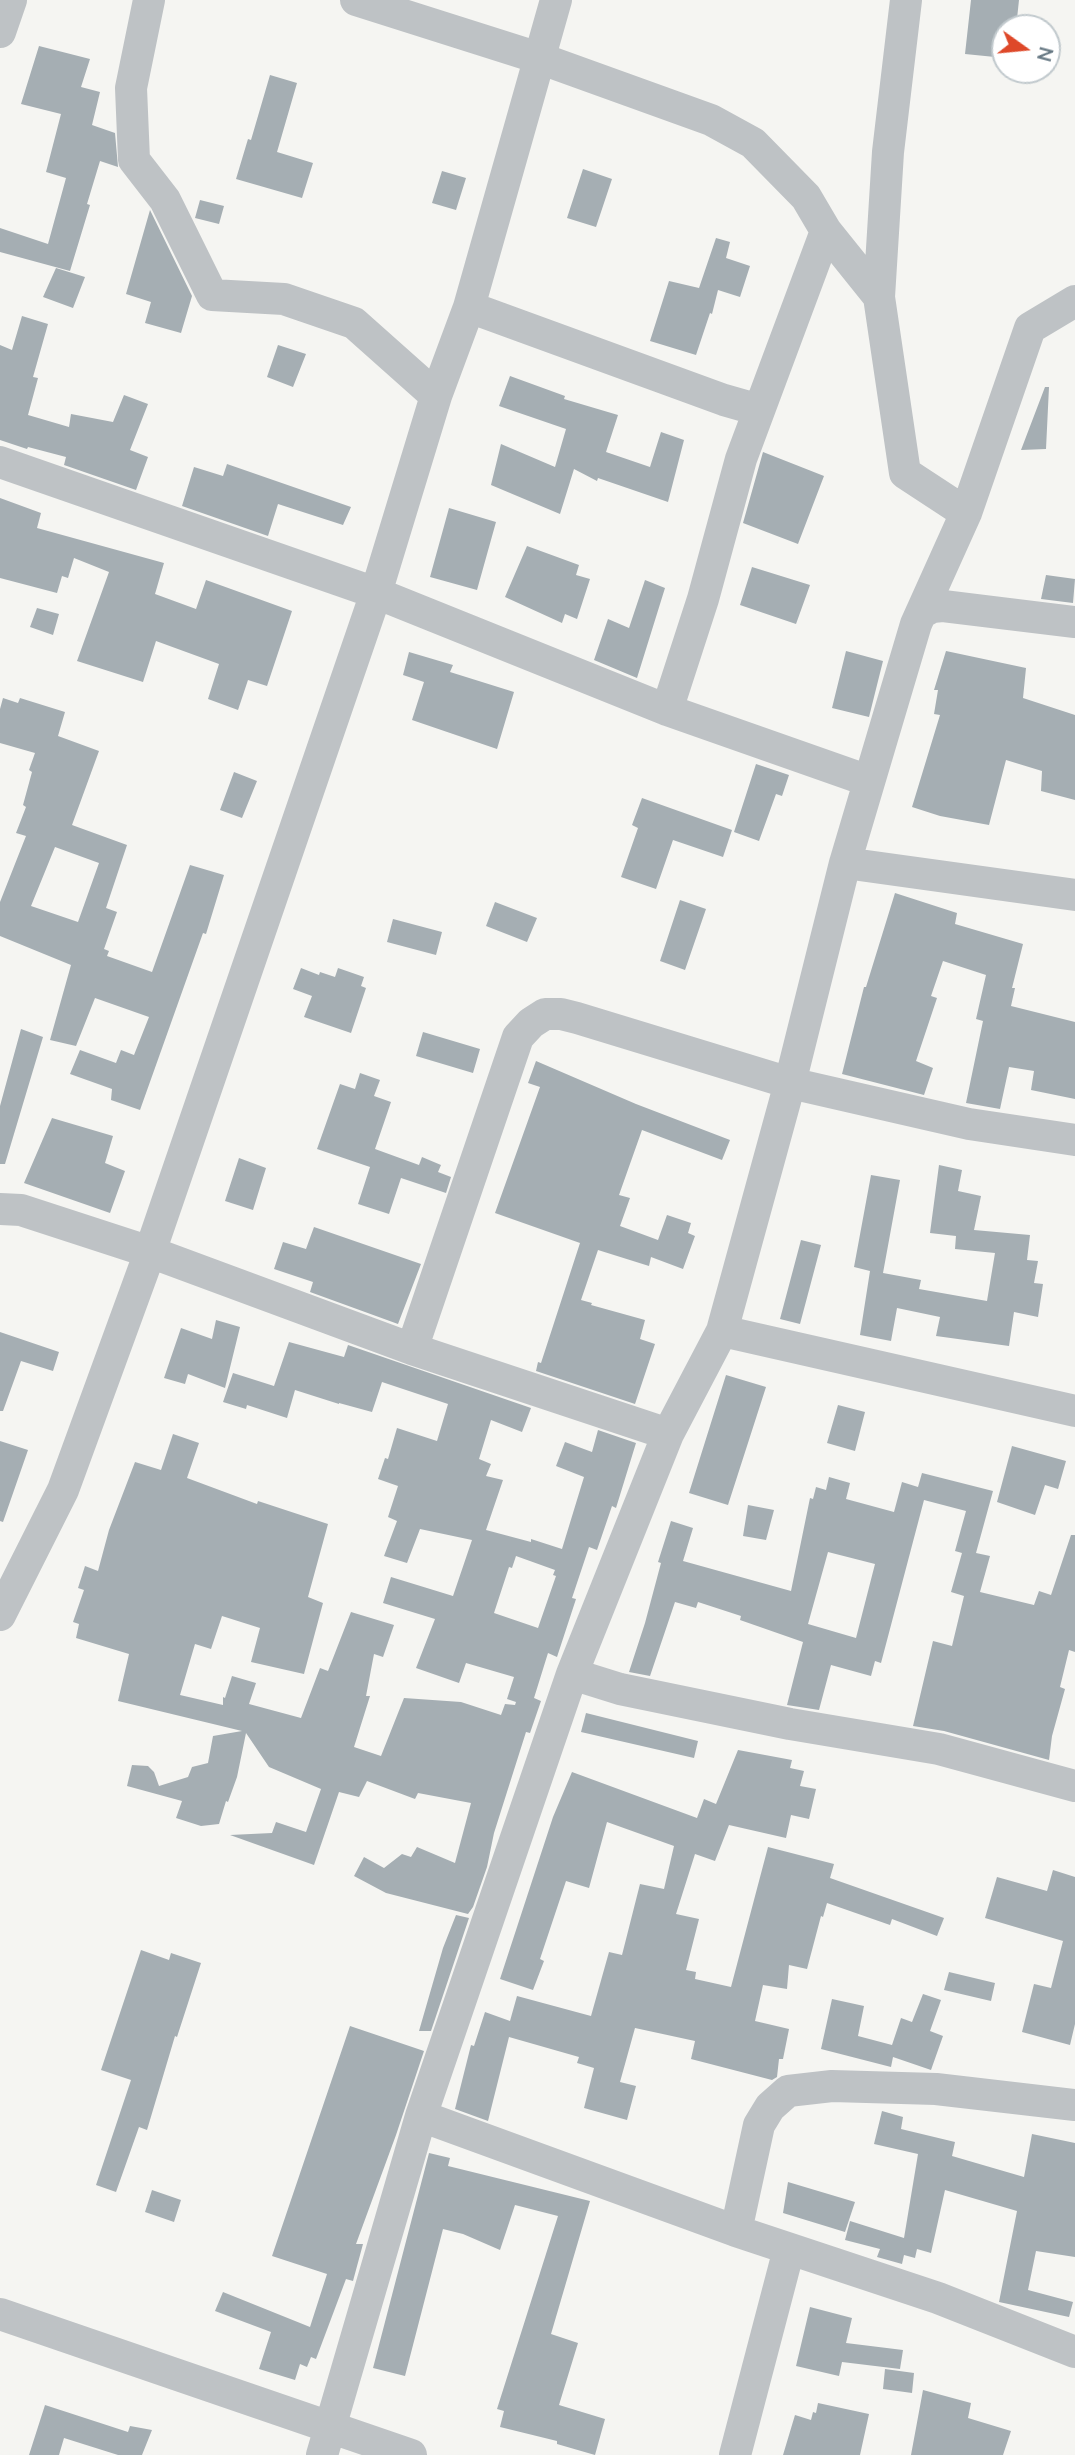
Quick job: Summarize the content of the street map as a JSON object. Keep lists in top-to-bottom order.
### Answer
{
  "north": "right"
}
